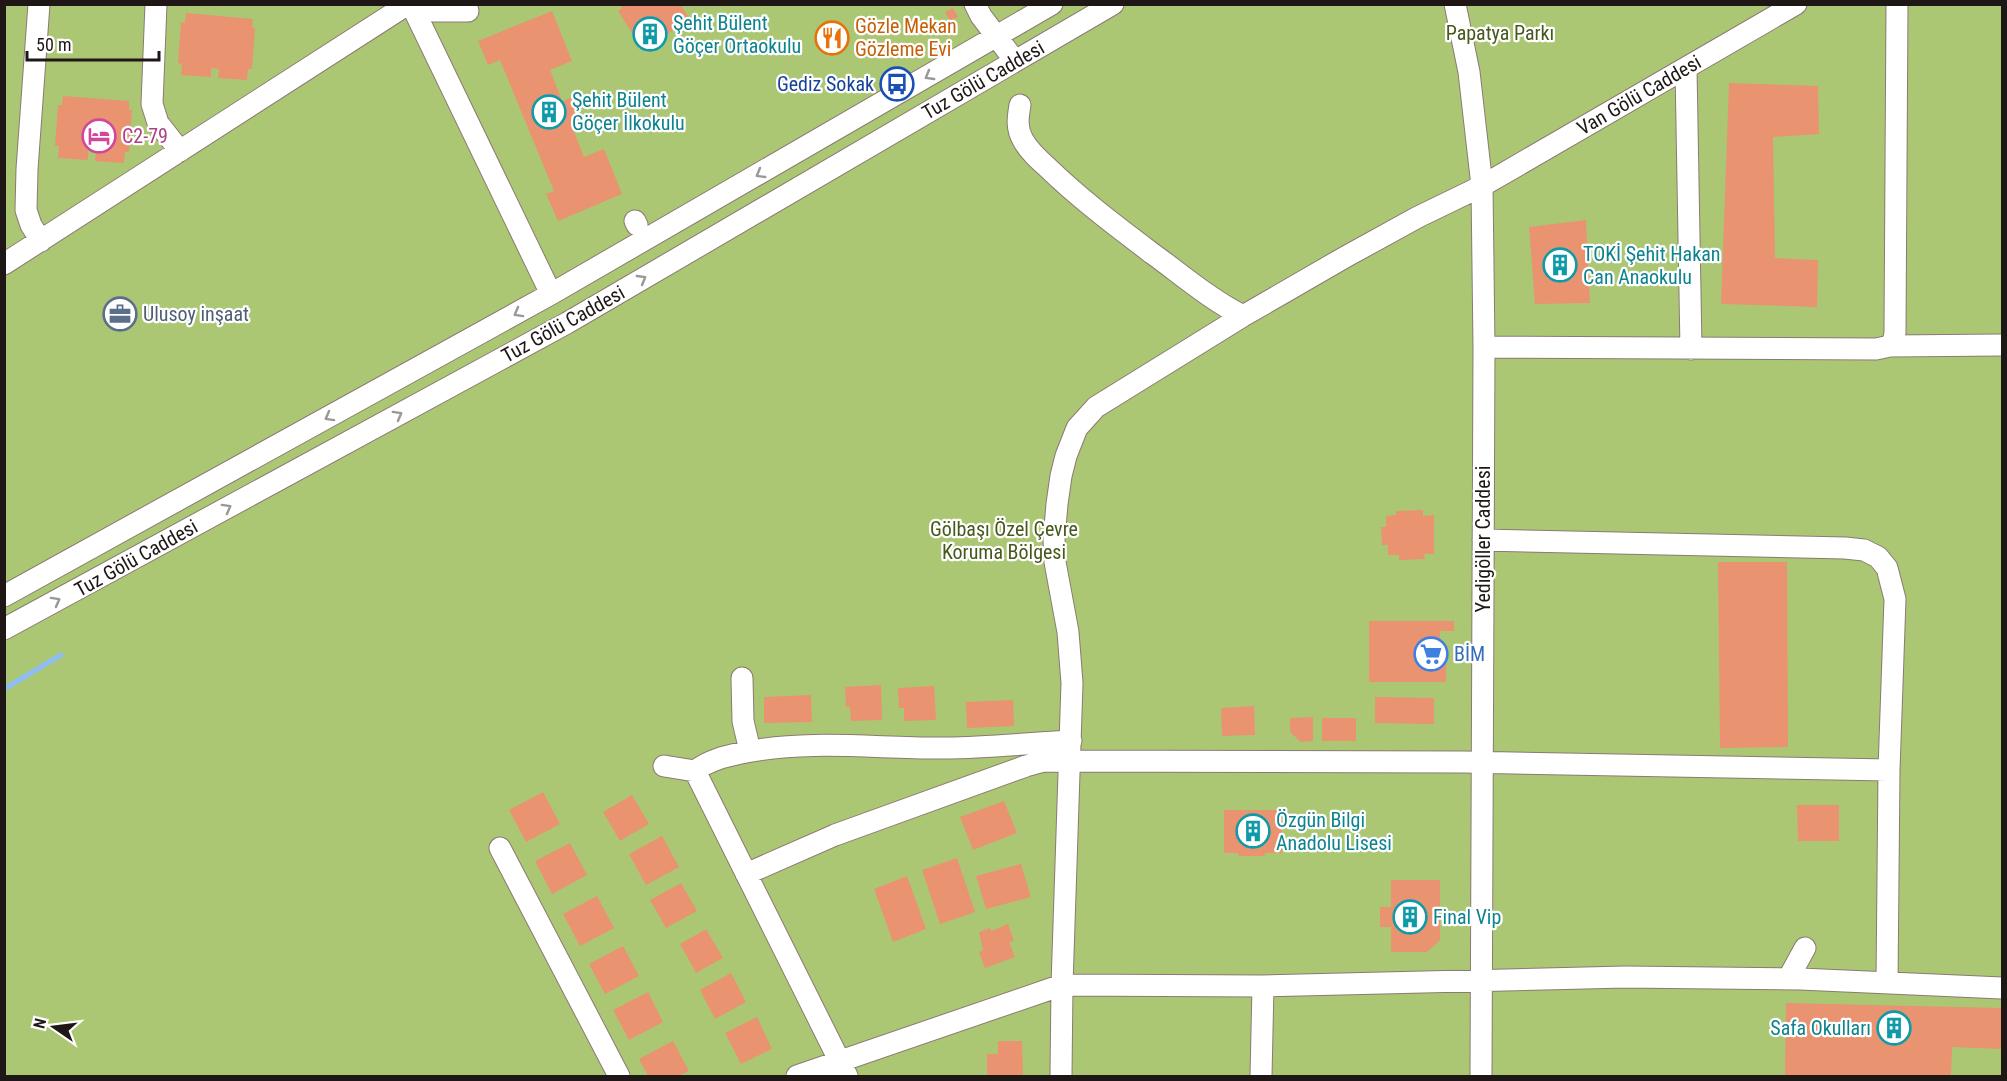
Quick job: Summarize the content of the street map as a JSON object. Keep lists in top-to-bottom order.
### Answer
{
  "streets": {
    "street": ["Tuz Gölü Caddesi", "Van Gölü Caddesi", "Yedigöller Caddesi"]
  },
  "crossings": [
    ["Van Gölü Caddesi", "Yedigöller Caddesi"]
  ],
  "parks": ["Papatya Parkı", "Gölbaşı Özel Çevre Koruma Bölgesi"],
  "places": {
    "building": [
      "Şehit Bülent Göçer Ortaokulu",
      "Şehit Bülent Göçer İlkokulu",
      "TOKİ Şehit Hakan Can Anaokulu",
      "Özgün Bilgi Anadolu Lisesi",
      "Final Vip",
      "Safa Okulları"
    ],
    "restaurant": ["Gözle Mekan Gözleme Evi"],
    "bus stop": ["Gediz Sokak"],
    "hotel": ["C2-79"],
    "office": ["Ulusoy inşaat"],
    "supermarket": ["BİM"]
  },
  "scale_bar": "50 m",
  "north": "left"
}
